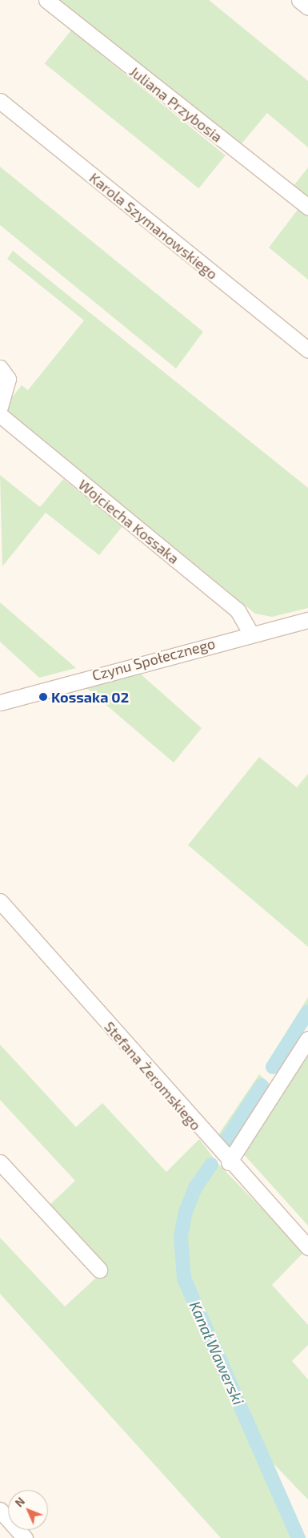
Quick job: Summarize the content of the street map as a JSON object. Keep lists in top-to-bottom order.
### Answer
{
  "streets": {
    "street": [
      "Juliana Przybosia",
      "Karola Szymanowskiego",
      "Wojciecha Kossaka",
      "Czynu Społecznego",
      "Stefana Żeromskiego"
    ]
  },
  "crossings": [
    ["Wojciecha Kossaka", "Czynu Społecznego"]
  ],
  "water": ["Kanał Wawerski"],
  "places": ["Kossaka 02"],
  "north": "top left"
}
